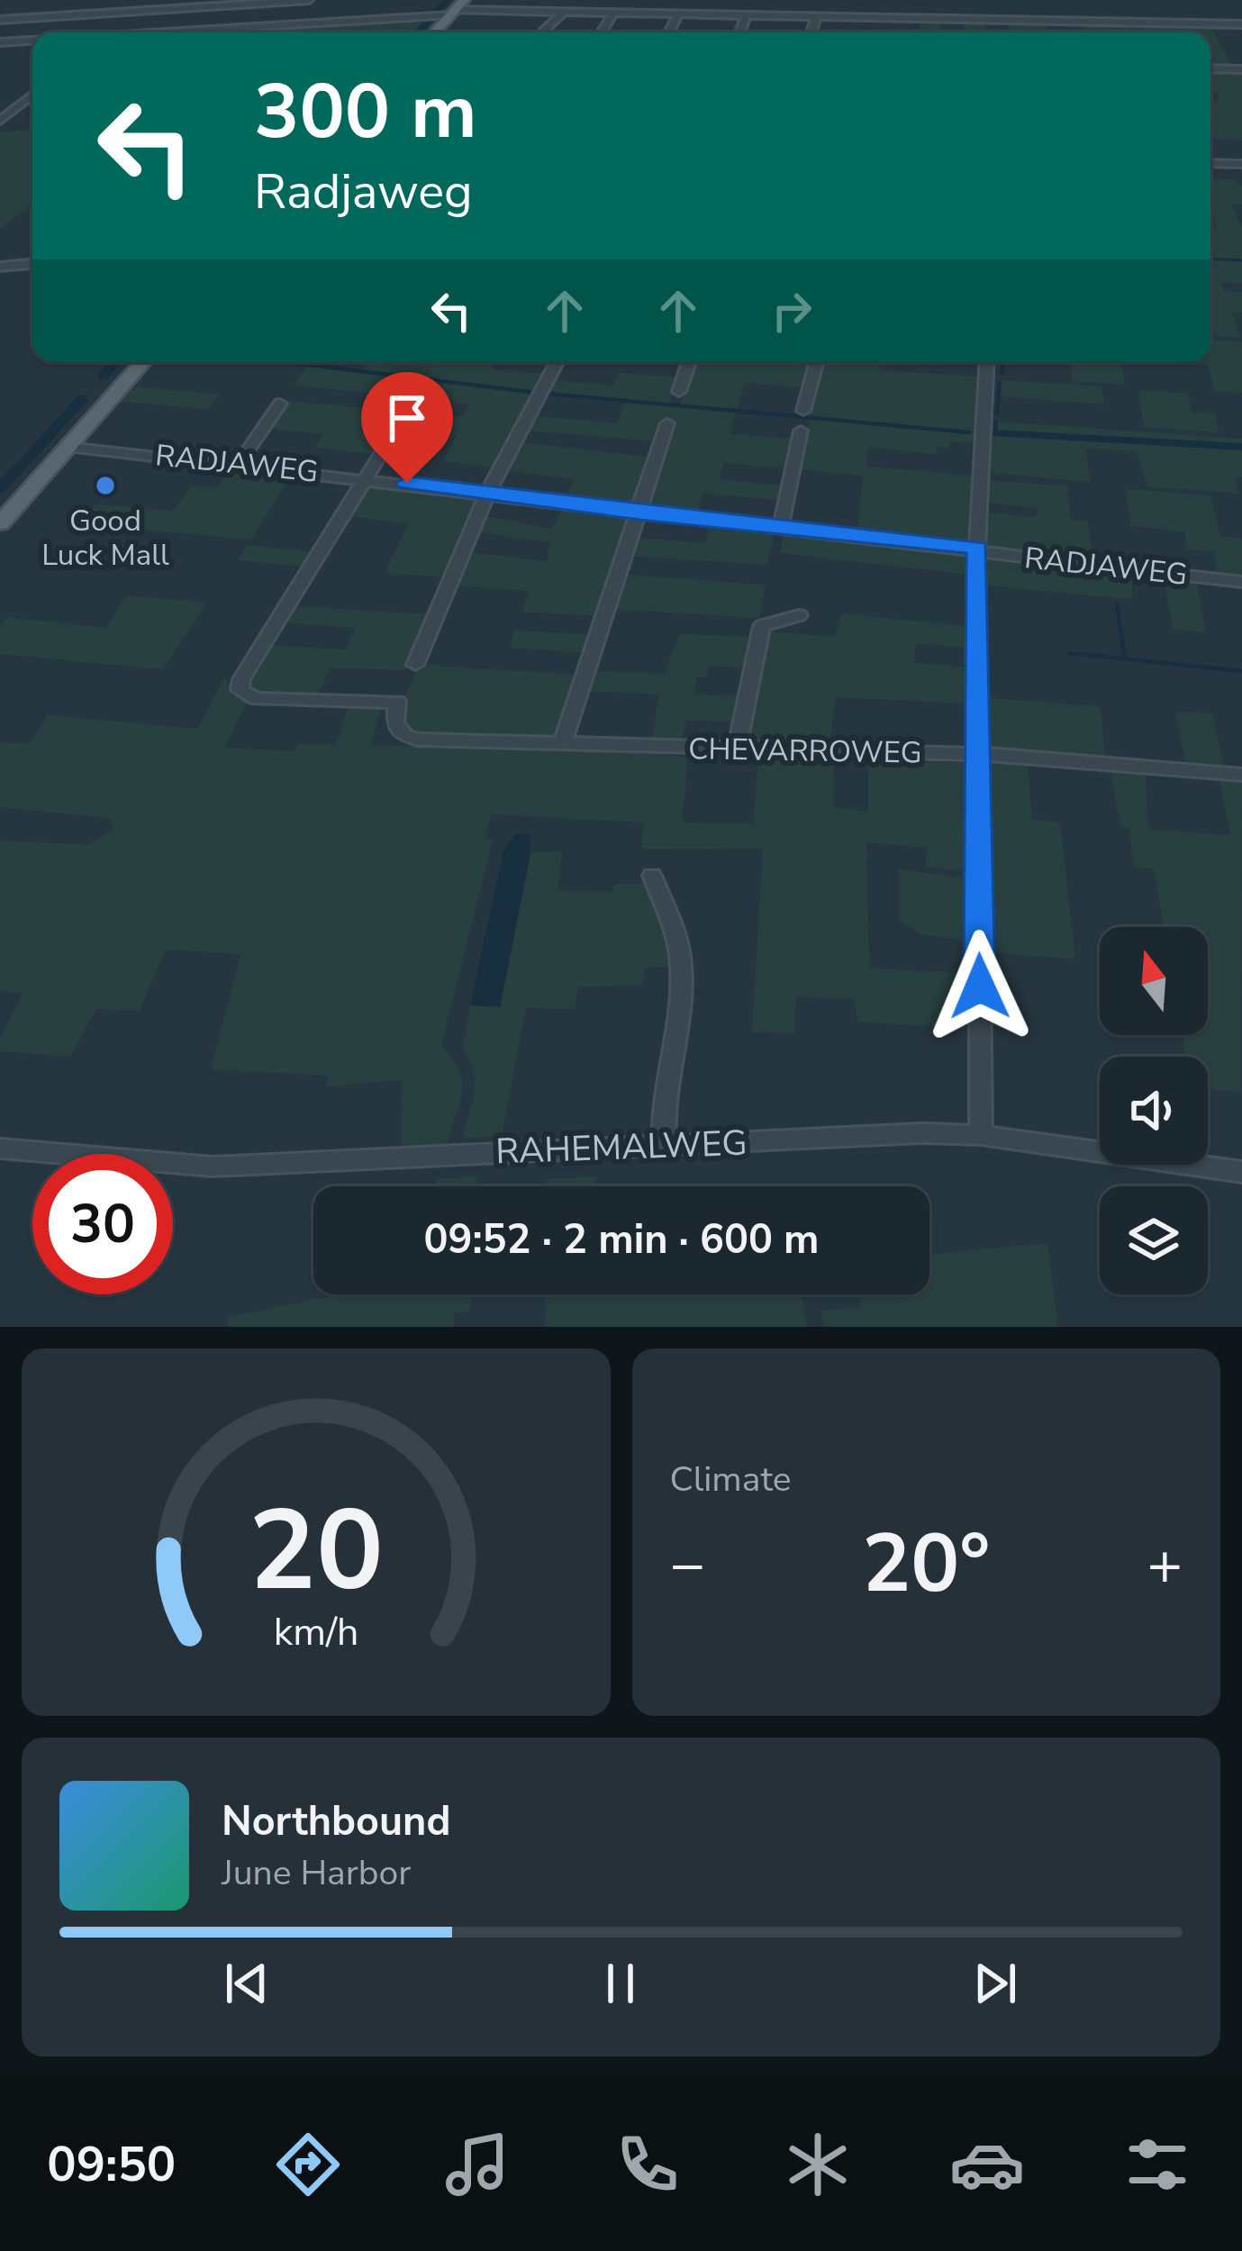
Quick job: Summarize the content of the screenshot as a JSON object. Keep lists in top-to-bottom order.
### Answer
{
  "streets": {
    "street": ["RADJAWEG", "CHEVARROWEG", "RAHEMALWEG"]
  },
  "crossings": [
    ["RADJAWEG", "CHEVARROWEG"]
  ],
  "places": ["Good Luck Mall"],
  "north": "top",
  "page": {
    "turn": ["300 m", "Radjaweg"],
    "limit": "30",
    "trip": "09:52 · 2 min · 600 m",
    "tile": "Climate",
    "heat": ["−", "20°", "+"],
    "song": ["Northbound", "June Harbor"],
    "tabs": "09:50",
    "gauge": ["20", "km/h"]
  }
}
